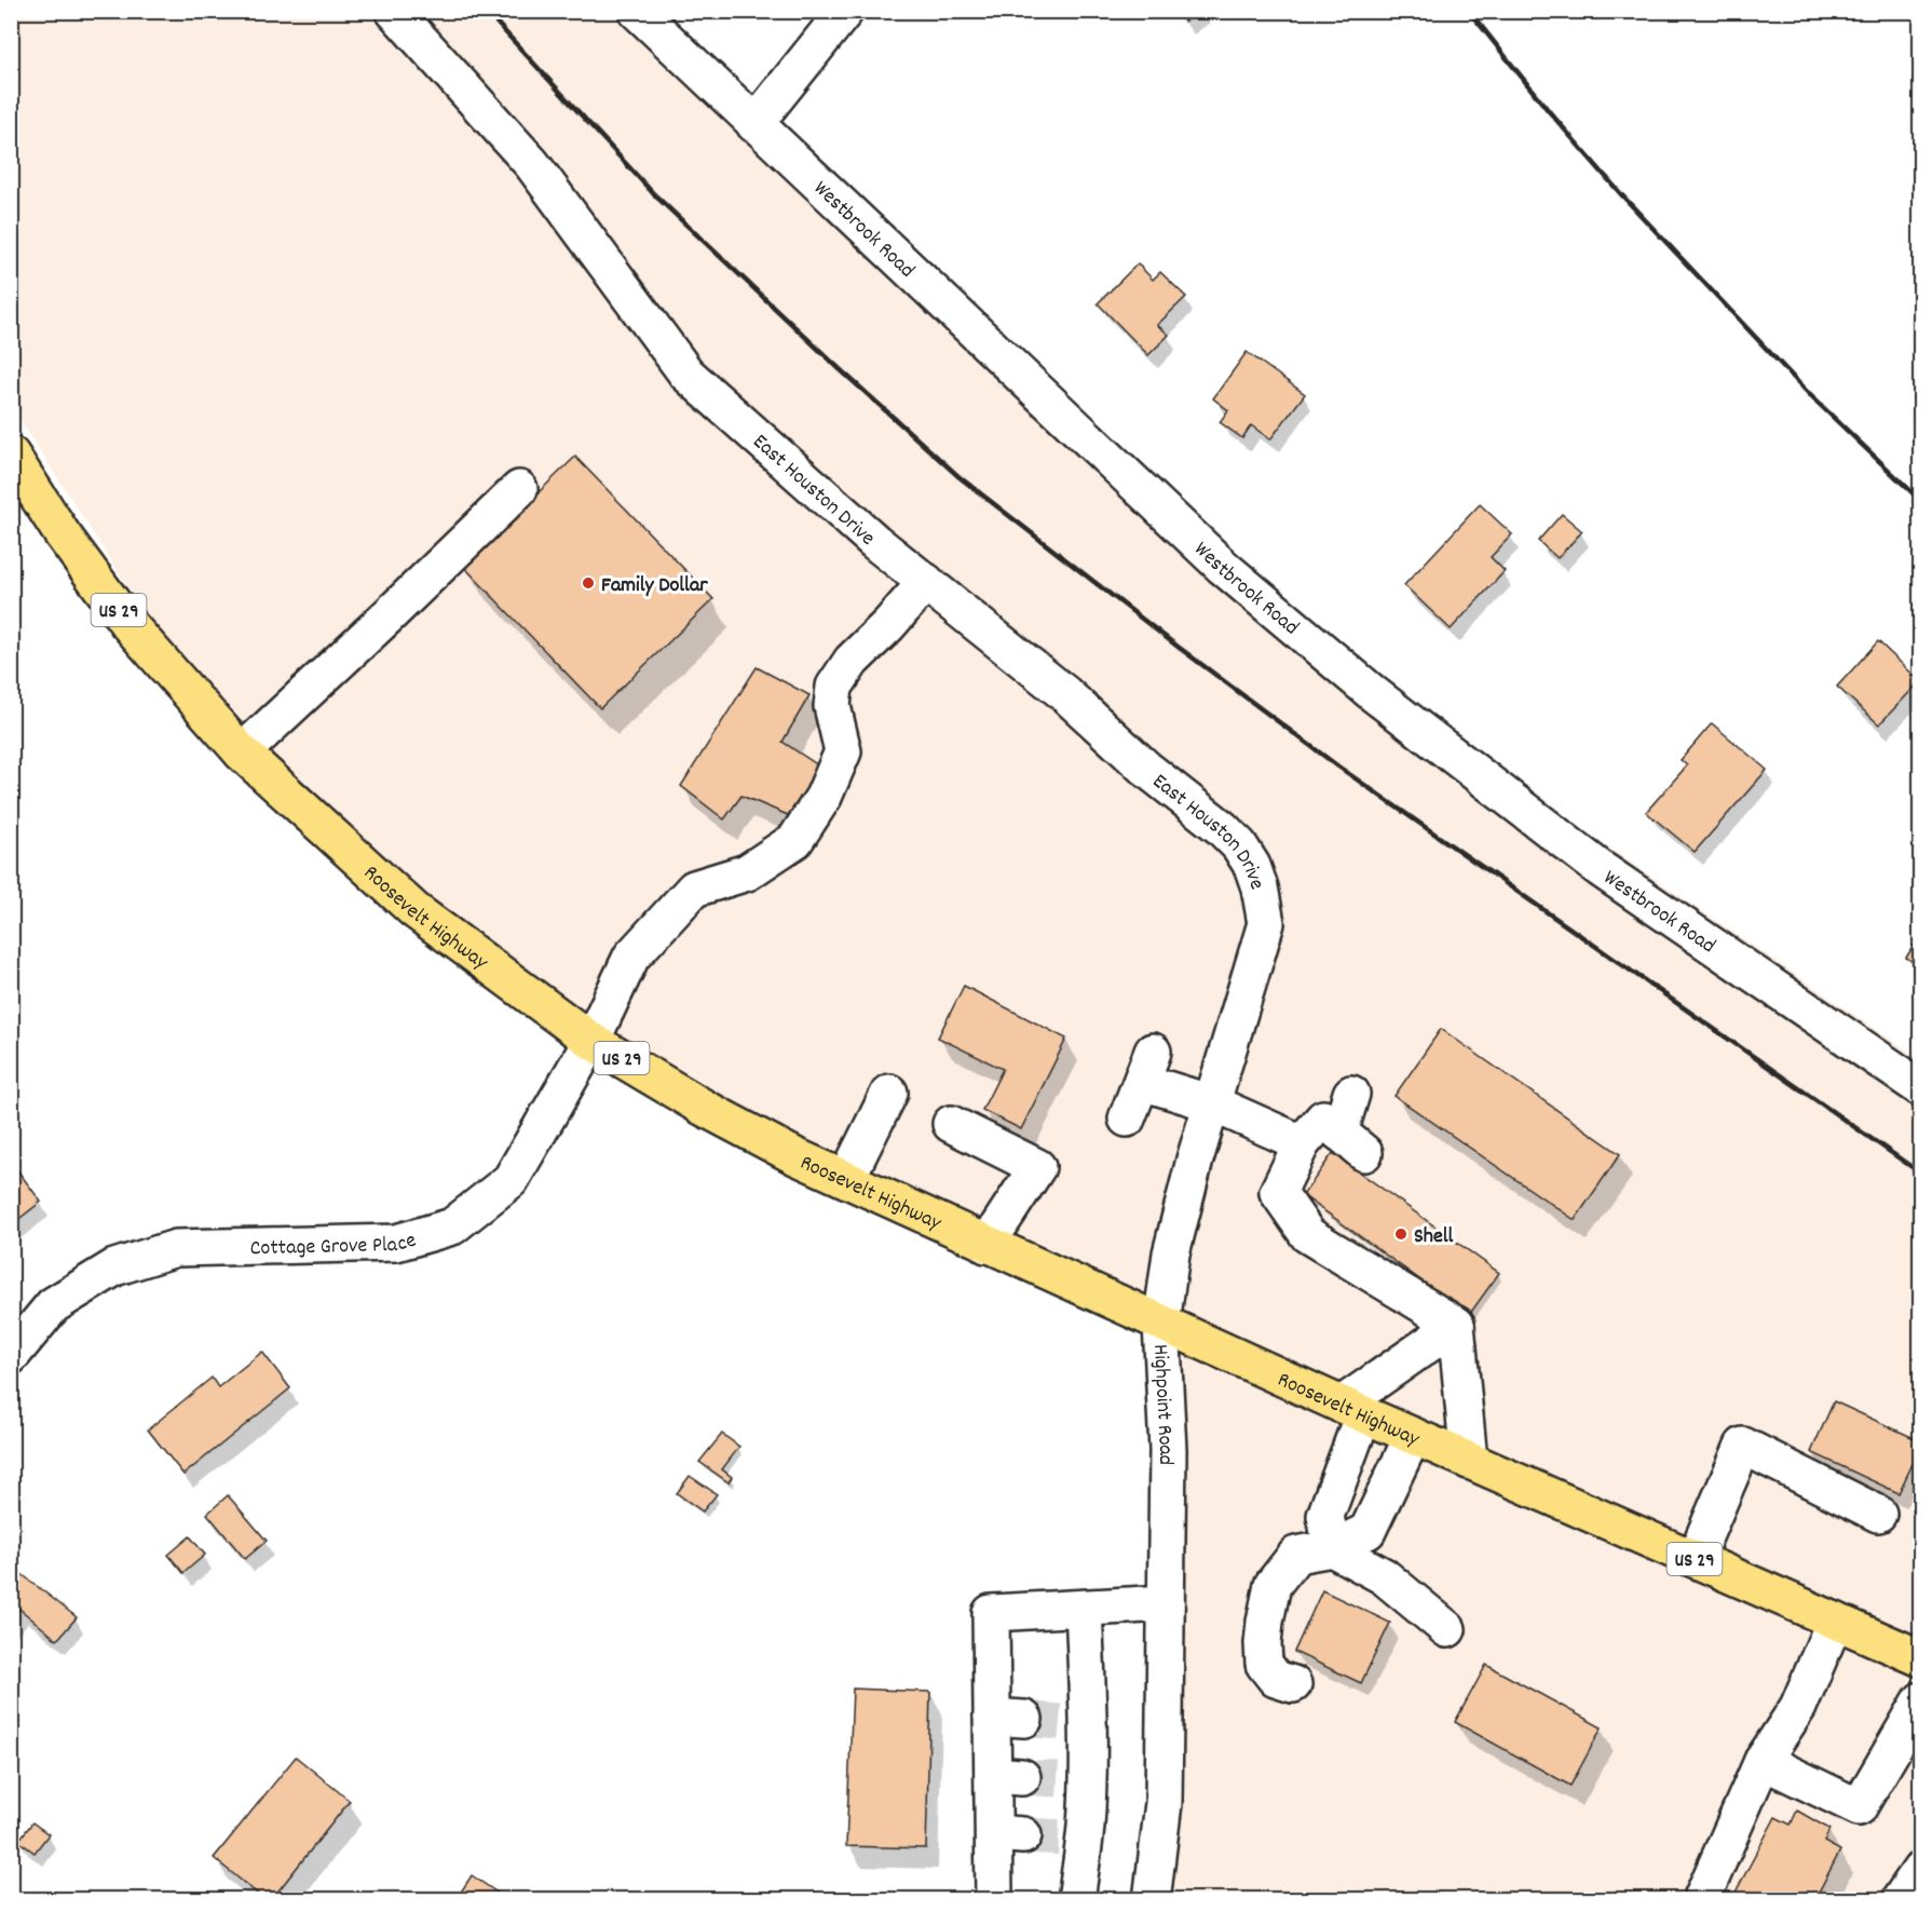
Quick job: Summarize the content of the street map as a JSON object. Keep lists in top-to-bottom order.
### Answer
{
  "streets": {
    "main road": ["US 29", "Roosevelt Highway"],
    "street": [
      "Westbrook Road",
      "East Houston Drive",
      "Cottage Grove Place",
      "Highpoint Road"
    ]
  },
  "crossings": [
    ["East Houston Drive", "Cottage Grove Place"],
    ["East Houston Drive", "Highpoint Road"],
    ["Roosevelt Highway", "Cottage Grove Place"],
    ["Roosevelt Highway", "Highpoint Road"]
  ],
  "places": ["Family Dollar", "Shell"]
}
